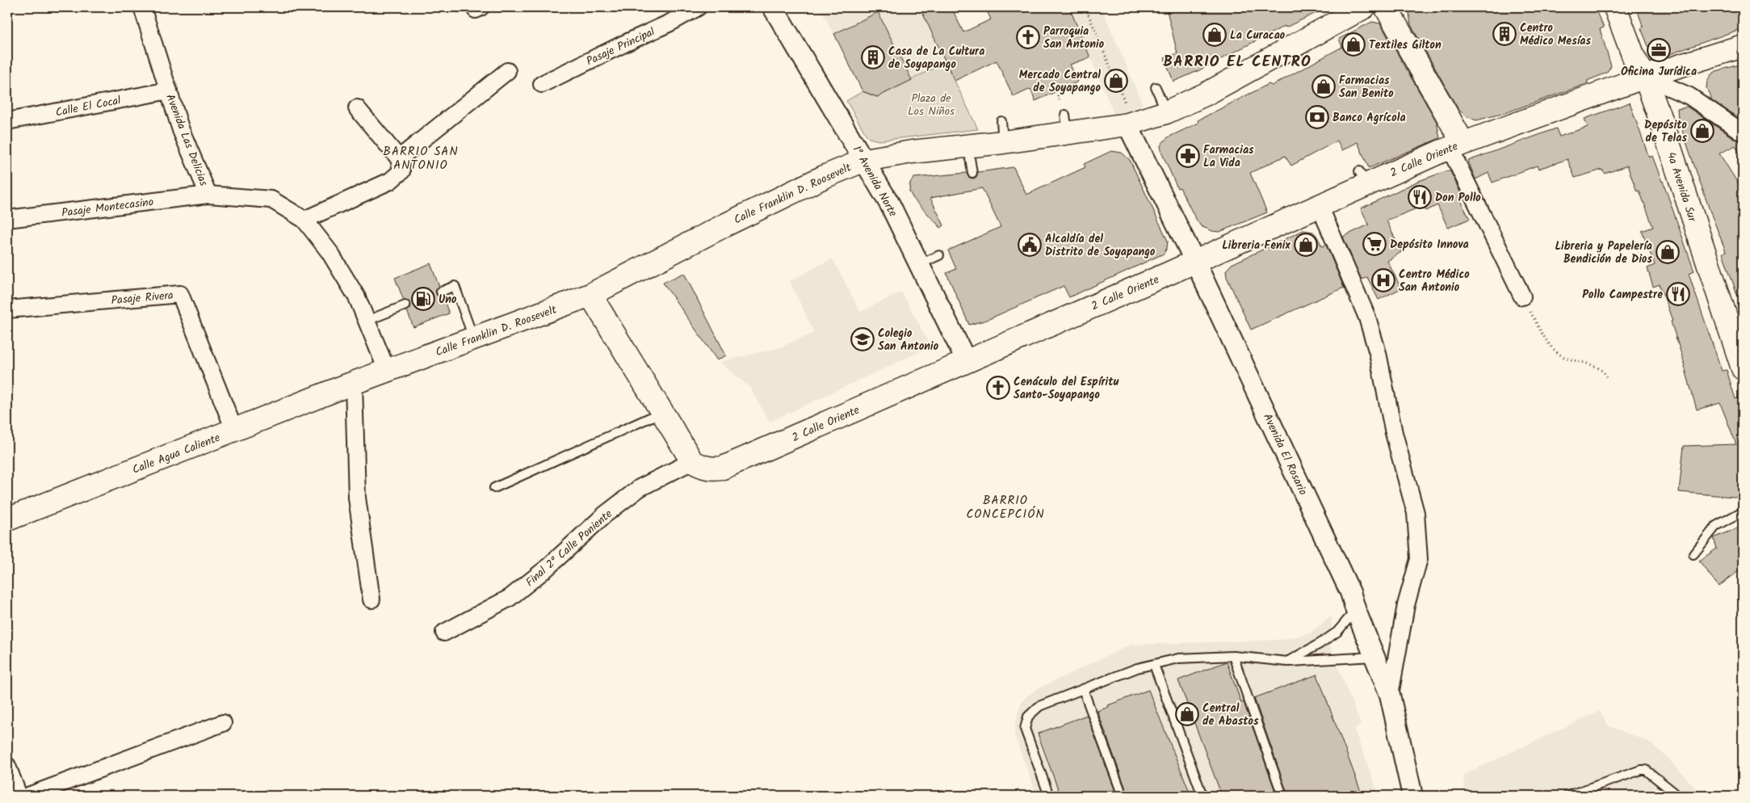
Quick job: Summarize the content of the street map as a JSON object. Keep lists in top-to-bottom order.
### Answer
{
  "streets": {
    "main road": [
      "2 Calle Oriente",
      "4a Avenida Sur",
      "Calle Franklin D. Roosevelt",
      "Calle Agua Caliente"
    ],
    "street": [
      "Pasaje Principal",
      "Calle El Cocal",
      "Avenida Las Delicias",
      "1° Avenida Norte",
      "Pasaje Montecasino",
      "Pasaje Rivera",
      "Avenida El Rosario",
      "Final 2° Calle Poniente"
    ]
  },
  "crossings": [
    ["Calle El Cocal", "Avenida Las Delicias"],
    ["Avenida Las Delicias", "Calle Franklin D. Roosevelt"],
    ["Avenida Las Delicias", "Pasaje Montecasino"],
    ["2 Calle Oriente", "1° Avenida Norte"],
    ["2 Calle Oriente", "4a Avenida Sur"],
    ["2 Calle Oriente", "Avenida El Rosario"],
    ["2 Calle Oriente", "Final 2° Calle Poniente"],
    ["1° Avenida Norte", "Calle Franklin D. Roosevelt"],
    ["Calle Franklin D. Roosevelt", "Calle Agua Caliente"],
    ["Calle Franklin D. Roosevelt", "Avenida El Rosario"],
    ["Pasaje Rivera", "Calle Agua Caliente"]
  ],
  "districts": ["BARRIO EL CENTRO", "BARRIO SAN ANTONIO", "BARRIO CONCEPCIÓN"],
  "parks": ["Plaza de Los Niños"],
  "places": {
    "building": ["Centro Médico Mesías", "Casa de La Cultura de Soyapango"],
    "shop": [
      "La Curacao",
      "Textiles Gilton",
      "Mercado Central de Soyapango",
      "Farmacias San Benito",
      "Depósito de Telas",
      "Libreria Fenix",
      "Libreria y Papelería Bendición de Dios",
      "Central de Abastos"
    ],
    "church": ["Parroquia San Antonio", "Cenáculo del Espíritu Santo-Soyapango"],
    "office": ["Oficina Jurídica"],
    "bank": ["Banco Agrícola"],
    "pharmacy": ["Farmacias La Vida"],
    "restaurant": ["Don Pollo", "Pollo Campestre"],
    "supermarket": ["Depósito Innova"],
    "public building": ["Alcaldía del Distrito de Soyapango"],
    "hospital": ["Centro Médico San Antonio"],
    "fuel station": ["Uno"],
    "school or university": ["Colegio San Antonio"]
  }
}
